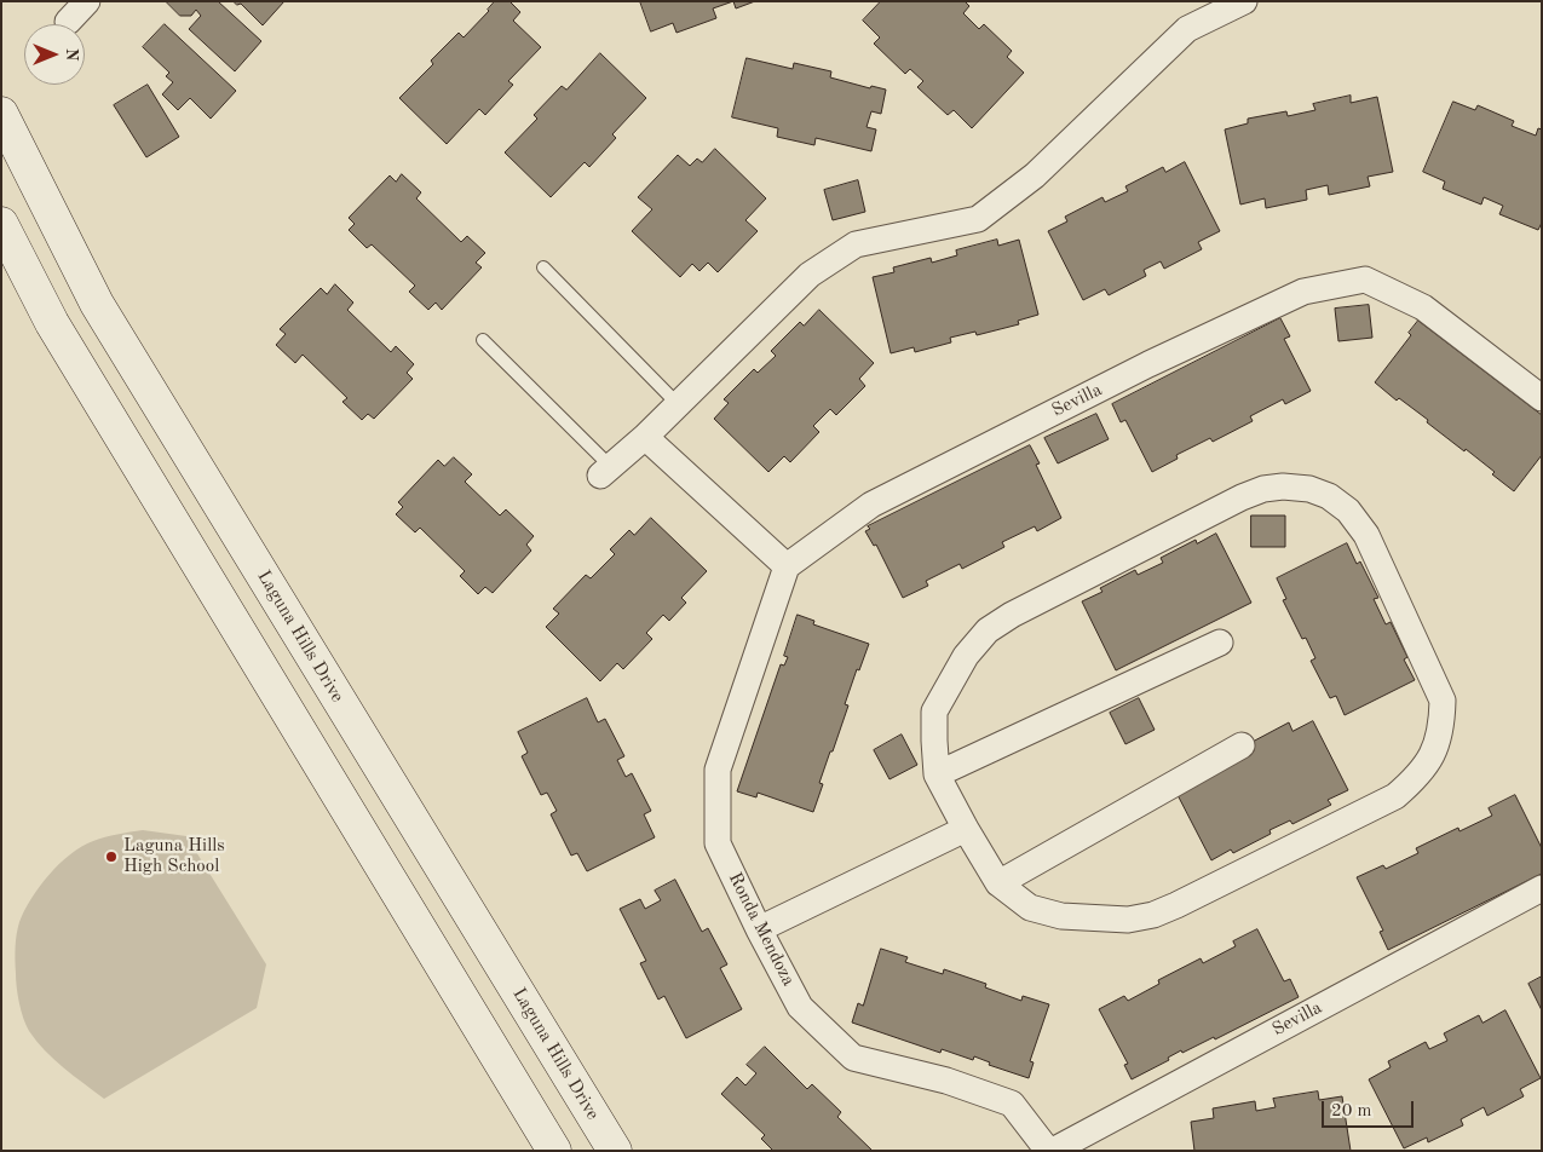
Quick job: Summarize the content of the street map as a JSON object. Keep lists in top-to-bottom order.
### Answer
{
  "streets": {
    "main road": ["Laguna Hills Drive"],
    "street": ["Sevilla", "Ronda Mendoza"]
  },
  "crossings": [
    ["Sevilla", "Ronda Mendoza"]
  ],
  "places": ["Laguna Hills High School"],
  "scale_bar": "20 m",
  "north": "right"
}
